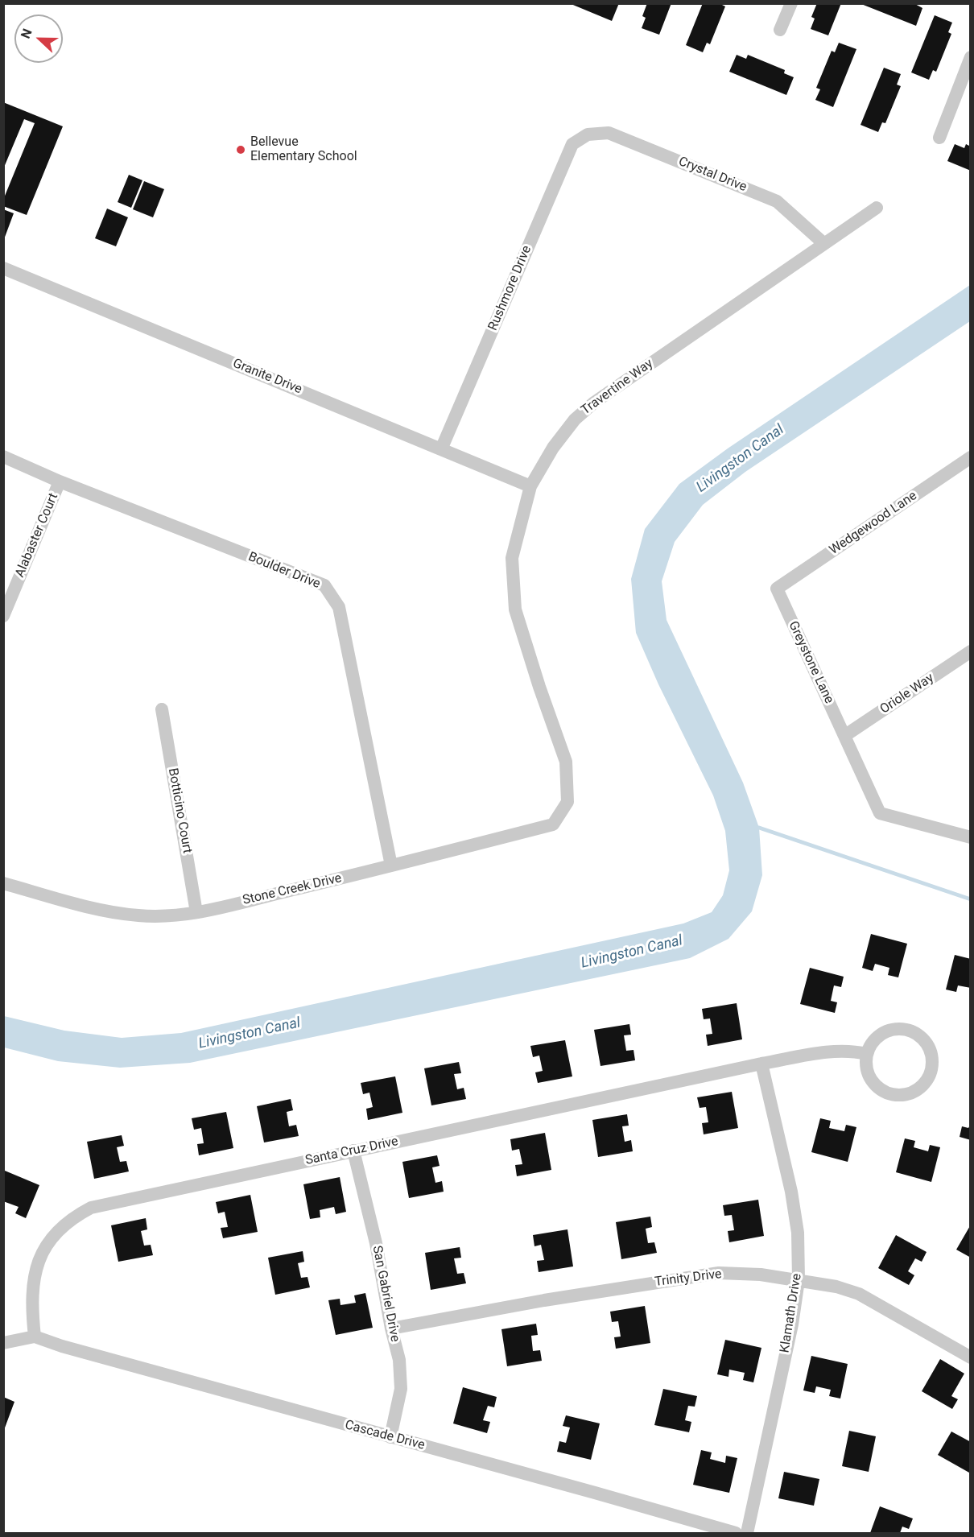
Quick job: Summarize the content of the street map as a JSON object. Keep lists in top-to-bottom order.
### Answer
{
  "streets": {
    "street": [
      "Crystal Drive",
      "Rushmore Drive",
      "Granite Drive",
      "Travertine Way",
      "Wedgewood Lane",
      "Alabaster Court",
      "Boulder Drive",
      "Greystone Lane",
      "Oriole Way",
      "Botticino Court",
      "Stone Creek Drive",
      "Santa Cruz Drive",
      "Trinity Drive",
      "San Gabriel Drive",
      "Klamath Drive",
      "Cascade Drive"
    ]
  },
  "crossings": [
    ["Crystal Drive", "Rushmore Drive"],
    ["Crystal Drive", "Travertine Way"],
    ["Rushmore Drive", "Granite Drive"],
    ["Granite Drive", "Travertine Way"],
    ["Travertine Way", "Stone Creek Drive"],
    ["Wedgewood Lane", "Greystone Lane"],
    ["Alabaster Court", "Boulder Drive"],
    ["Boulder Drive", "Stone Creek Drive"],
    ["Greystone Lane", "Oriole Way"],
    ["Botticino Court", "Stone Creek Drive"],
    ["Santa Cruz Drive", "San Gabriel Drive"],
    ["Santa Cruz Drive", "Klamath Drive"],
    ["Santa Cruz Drive", "Cascade Drive"],
    ["Trinity Drive", "San Gabriel Drive"],
    ["Trinity Drive", "Klamath Drive"],
    ["San Gabriel Drive", "Cascade Drive"]
  ],
  "water": ["Livingston Canal"],
  "places": ["Bellevue Elementary School"],
  "north": "left"
}
